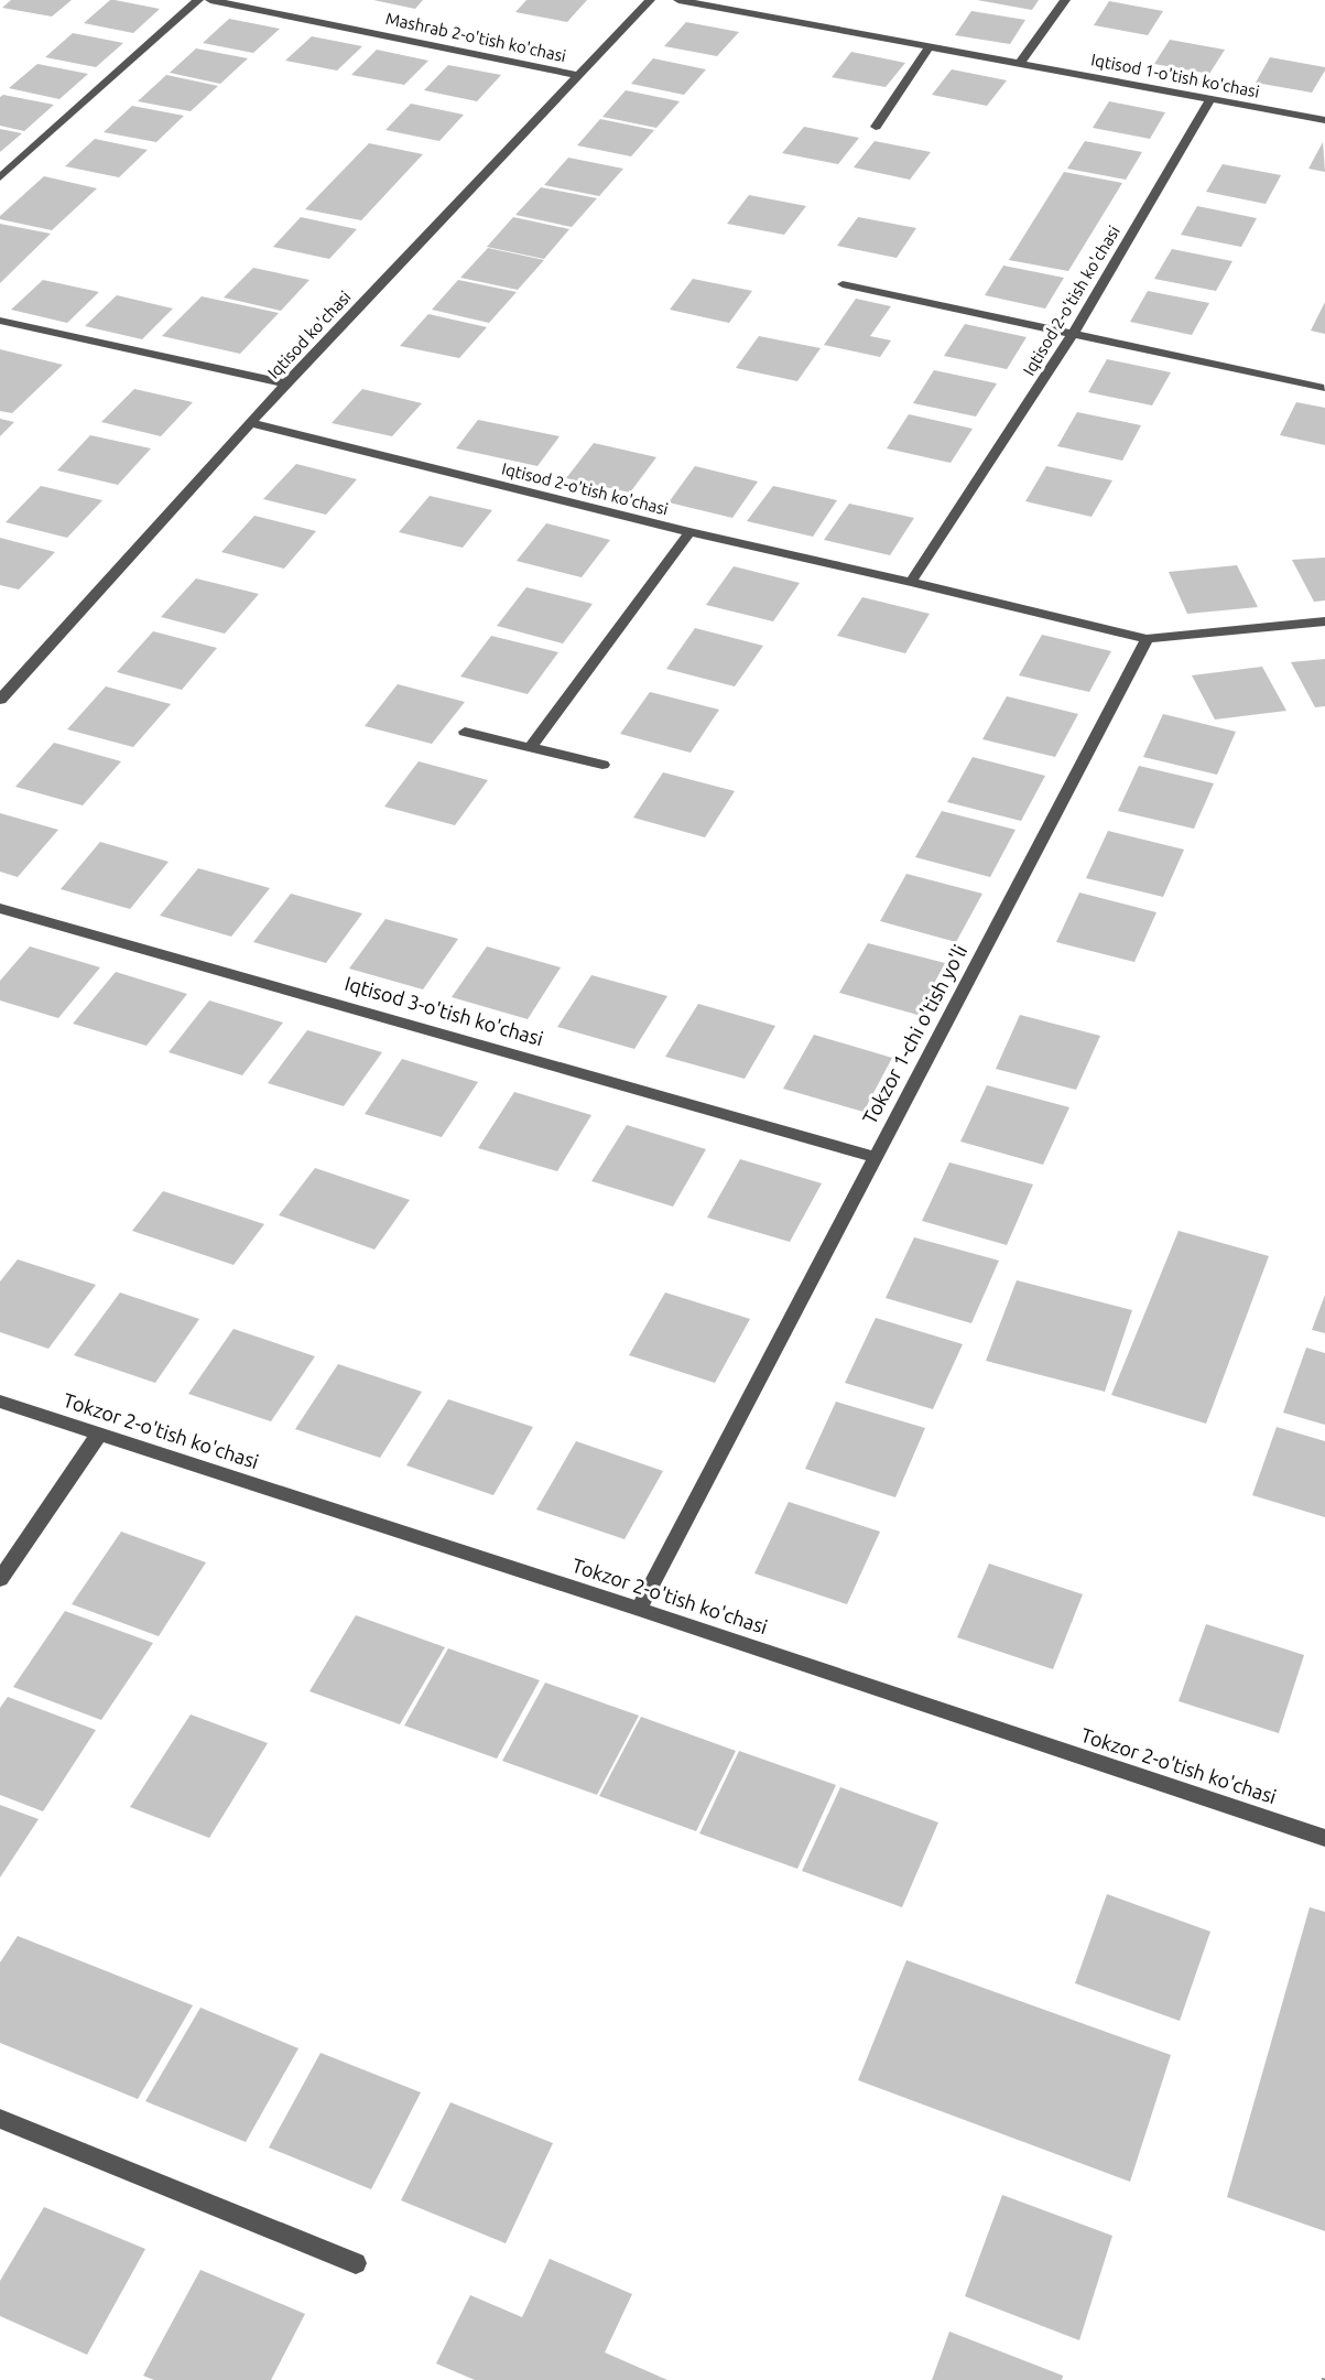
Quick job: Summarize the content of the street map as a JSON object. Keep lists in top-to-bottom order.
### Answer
{
  "streets": {
    "street": [
      "Mashrab 2-o'tish ko'chasi",
      "Iqtisod 1-o'tish ko'chasi",
      "Iqtisod 2-o'tish ko'chasi",
      "Iqtisod ko'chasi",
      "Iqtisod 3-o'tish ko'chasi",
      "Tokzor 1-chi o'tish yo'li",
      "Tokzor 2-o'tish ko'chasi"
    ]
  },
  "crossings": [
    ["Mashrab 2-o'tish ko'chasi", "Iqtisod ko'chasi"],
    ["Iqtisod 1-o'tish ko'chasi", "Iqtisod 2-o'tish ko'chasi"],
    ["Iqtisod 2-o'tish ko'chasi", "Iqtisod ko'chasi"],
    ["Iqtisod 2-o'tish ko'chasi", "Tokzor 1-chi o'tish yo'li"],
    ["Iqtisod 3-o'tish ko'chasi", "Tokzor 1-chi o'tish yo'li"],
    ["Tokzor 1-chi o'tish yo'li", "Tokzor 2-o'tish ko'chasi"]
  ]
}
